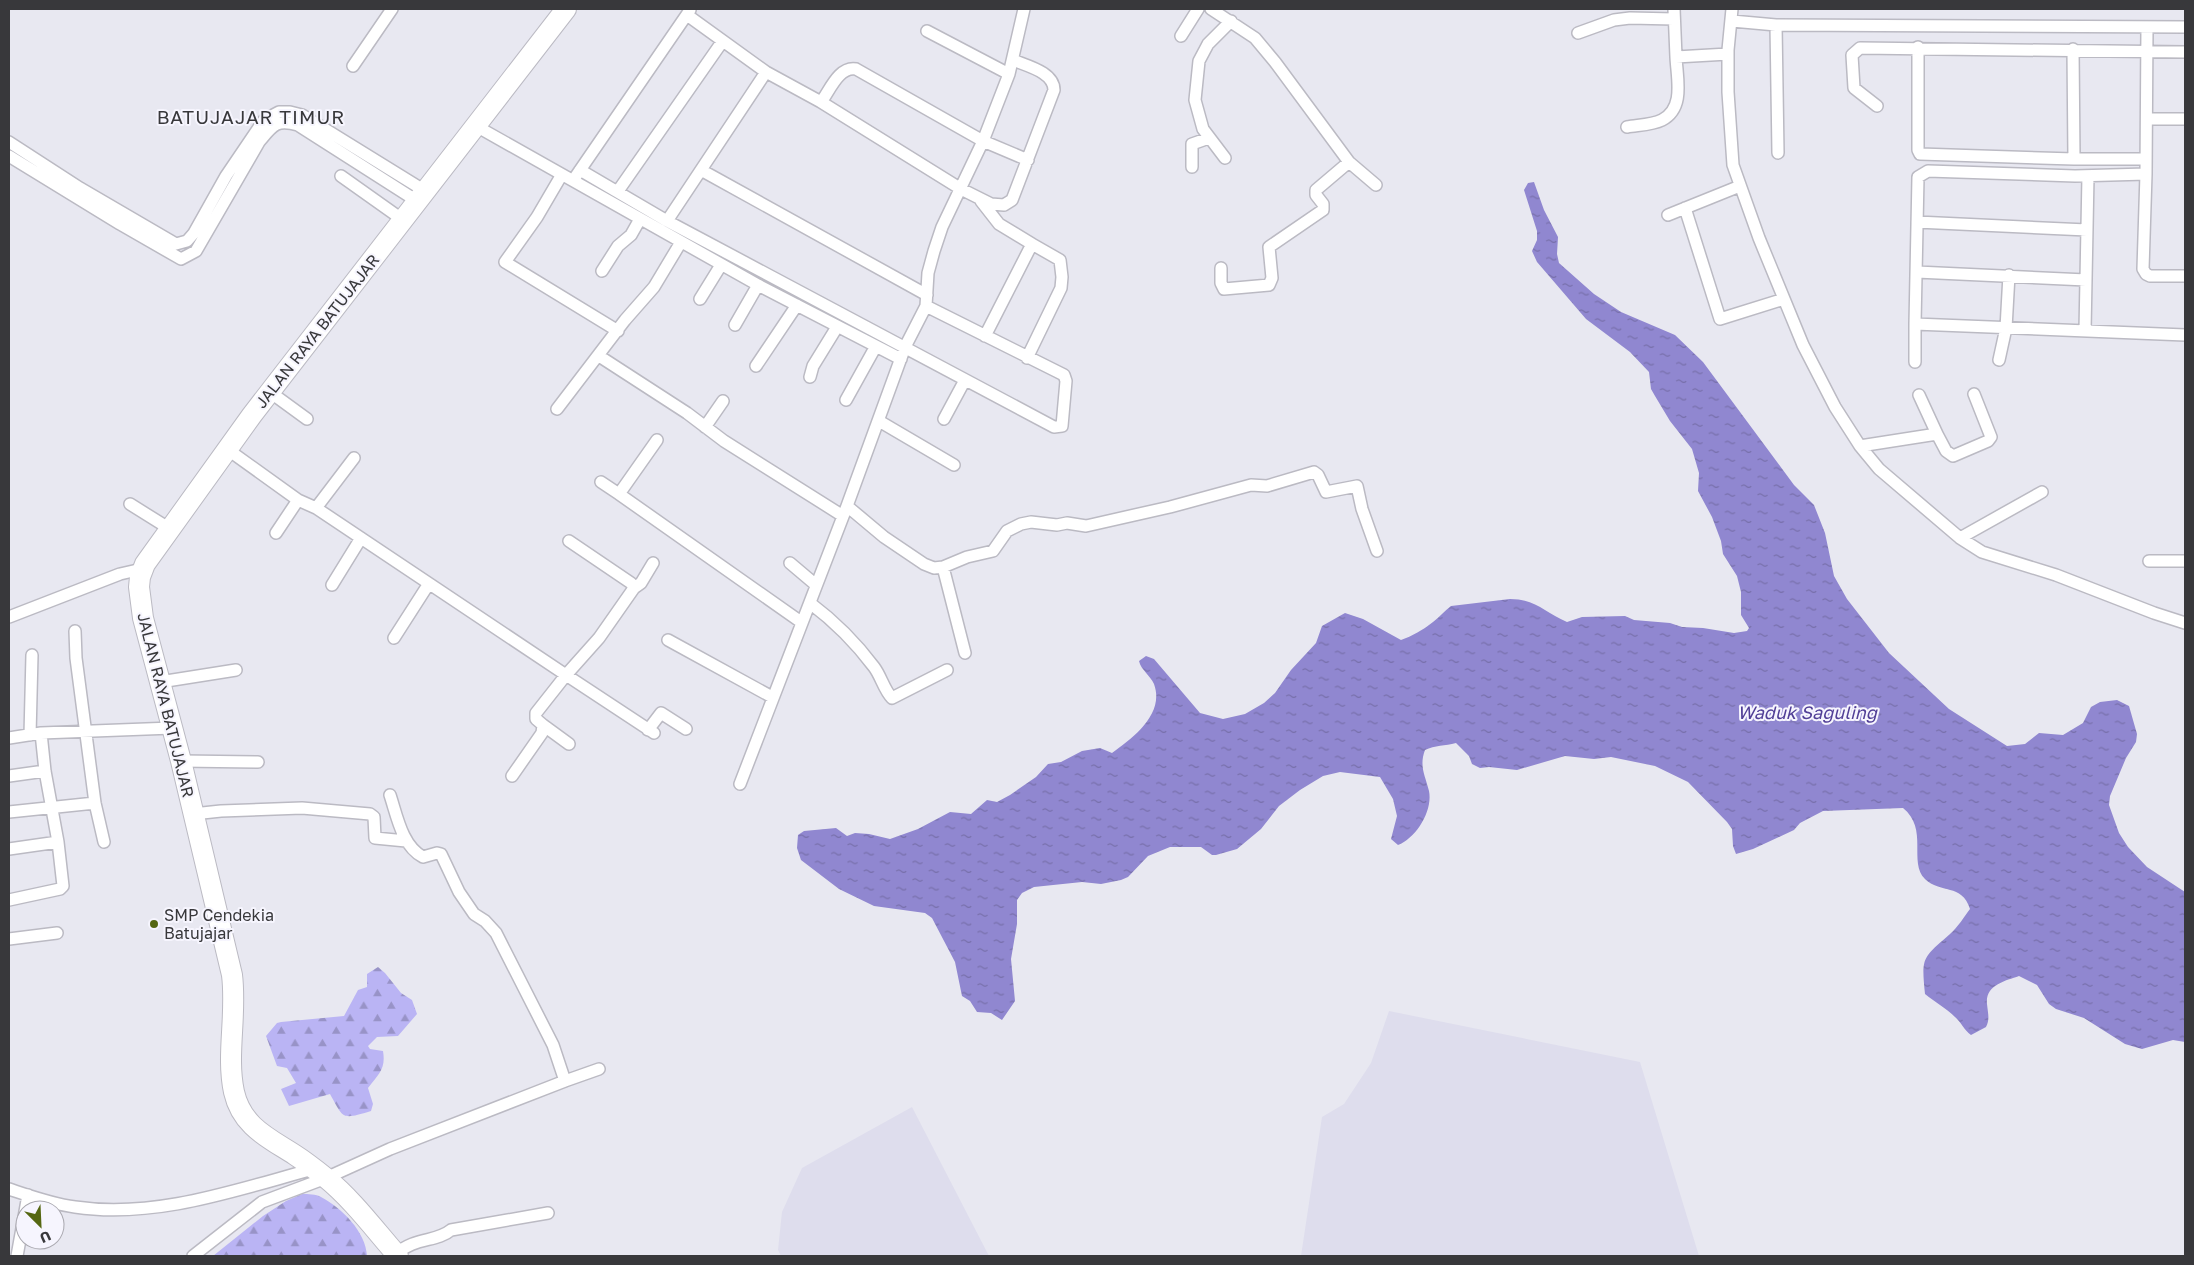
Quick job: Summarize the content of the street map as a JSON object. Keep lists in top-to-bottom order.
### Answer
{
  "streets": {
    "highway": ["JALAN RAYA BATUJAJAR"]
  },
  "districts": ["BATUJAJAR TIMUR"],
  "water": ["Waduk Saguling"],
  "places": ["SMP Cendekia Batujajar"],
  "north": "bottom right"
}
